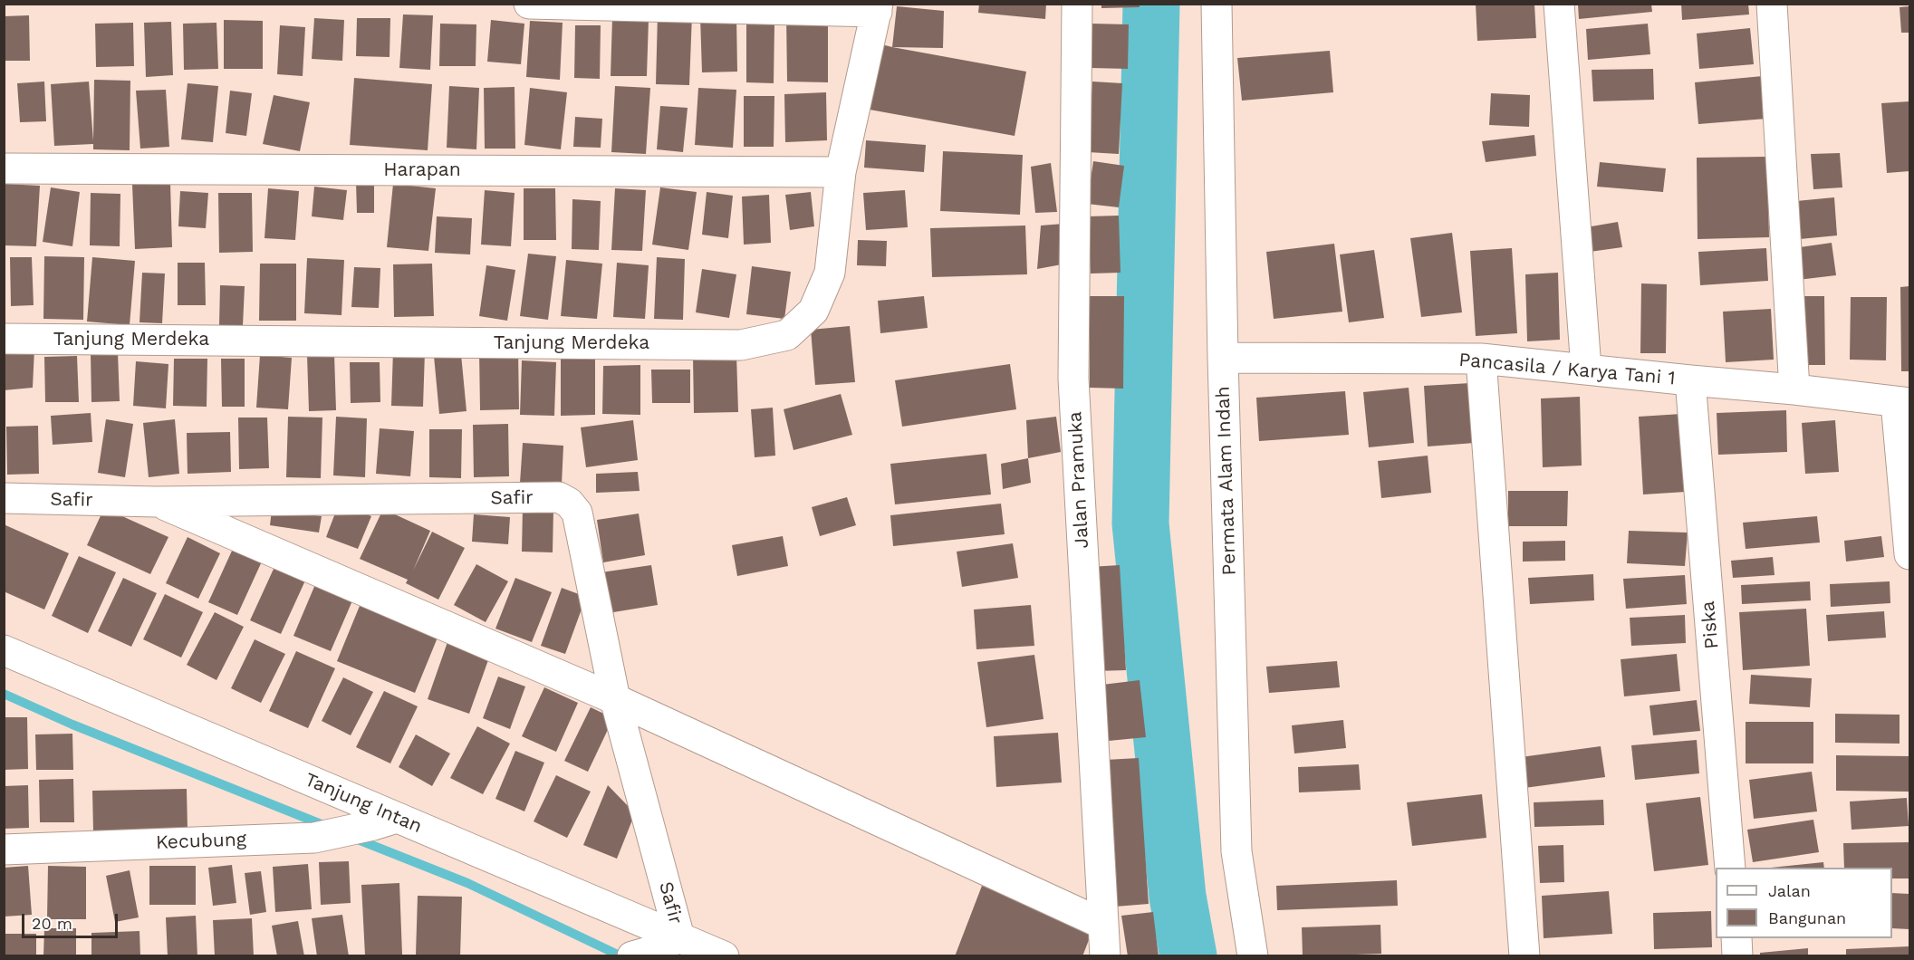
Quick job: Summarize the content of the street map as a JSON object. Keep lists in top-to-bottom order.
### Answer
{
  "streets": {
    "street": [
      "Harapan",
      "Tanjung Merdeka",
      "Pancasila / Karya Tani 1",
      "Jalan Pramuka",
      "Permata Alam Indah",
      "Safir",
      "Piska",
      "Tanjung Intan",
      "Kecubung"
    ]
  },
  "crossings": [
    ["Harapan", "Tanjung Merdeka"],
    ["Pancasila / Karya Tani 1", "Permata Alam Indah"],
    ["Pancasila / Karya Tani 1", "Piska"],
    ["Safir", "Tanjung Intan"],
    ["Tanjung Intan", "Kecubung"]
  ],
  "legend": ["Jalan", "Bangunan"],
  "scale_bar": "20 m"
}
